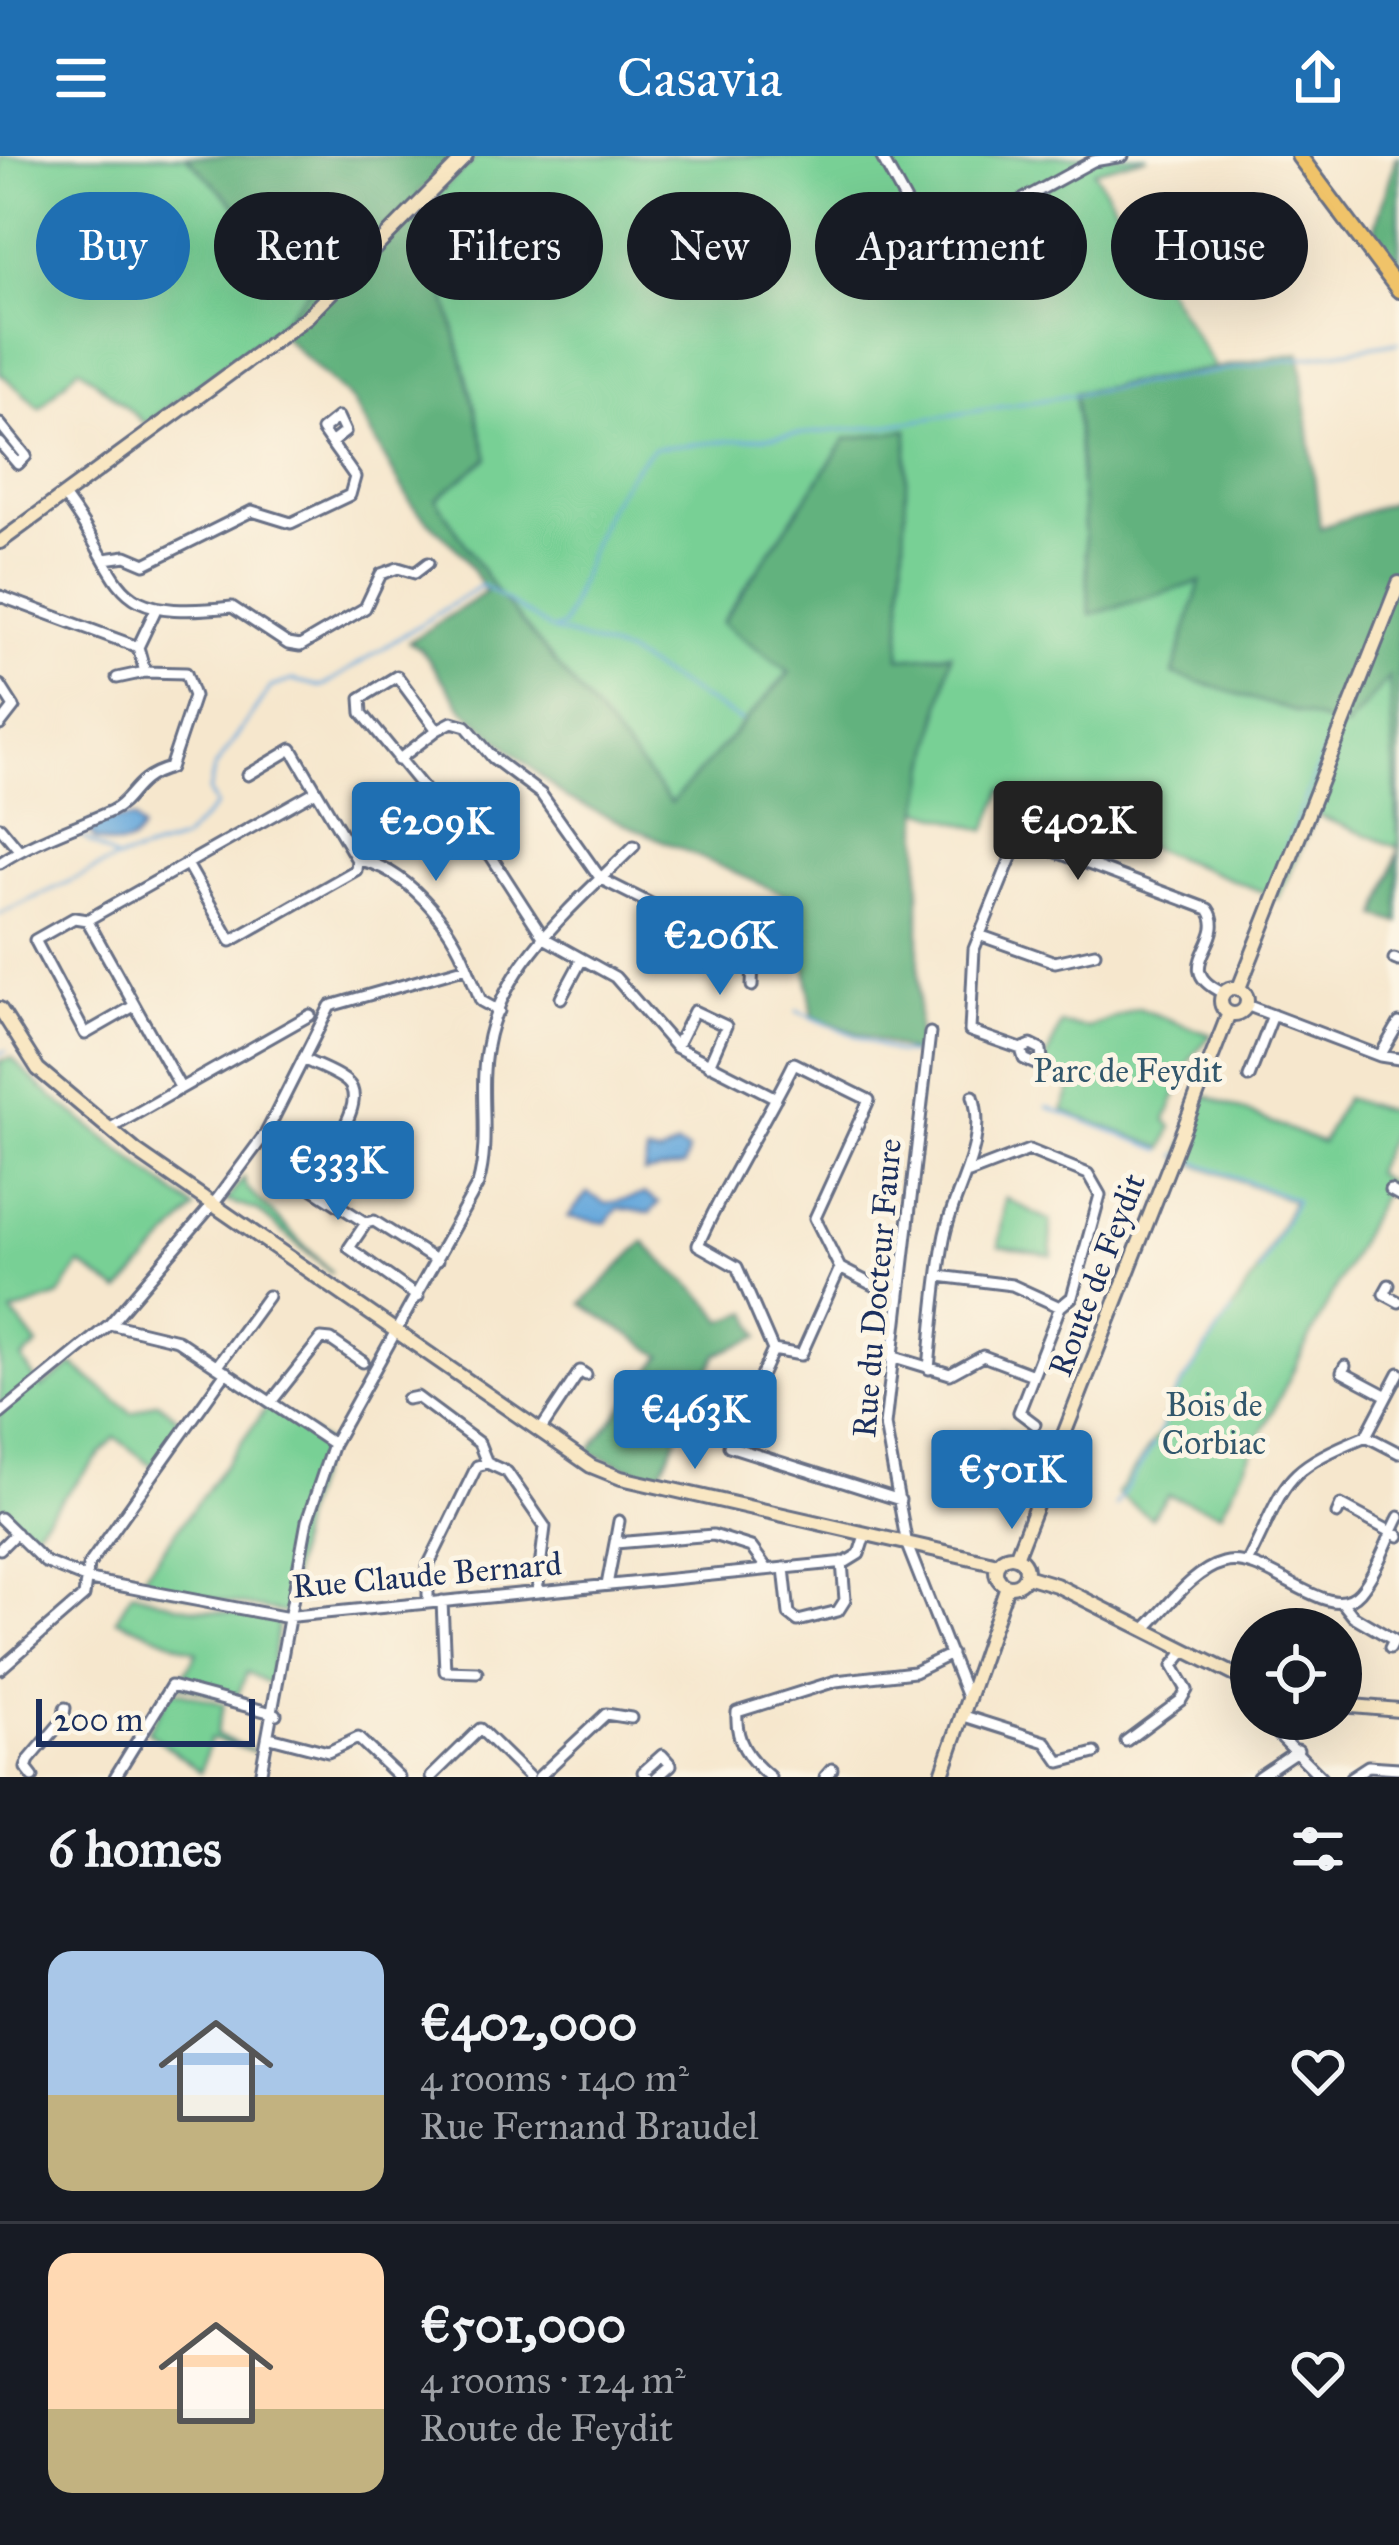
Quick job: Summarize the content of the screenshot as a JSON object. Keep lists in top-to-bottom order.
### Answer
{
  "streets": {
    "street": ["Route de Feydit", "Rue du Docteur Faure", "Rue Claude Bernard"]
  },
  "parks": ["Parc de Feydit", "Bois de Corbiac"],
  "scale_bar": "200 m",
  "page": {
    "header": "Casavia",
    "chip": [
      "Buy",
      "Rent",
      "Filters",
      "New",
      "Apartment",
      "House"
    ],
    "price": [
      "€402K",
      "€209K",
      "€206K",
      "€333K",
      "€463K",
      "€501K"
    ],
    "scale": "200 m",
    "heading": "6 homes",
    "list": [
      {
        "name": "€402,000",
        "note": "4 rooms · 140 m² · Rue Fernand Braudel"
      },
      {
        "name": "€501,000",
        "note": "4 rooms · 124 m² · Route de Feydit"
      }
    ]
  }
}
